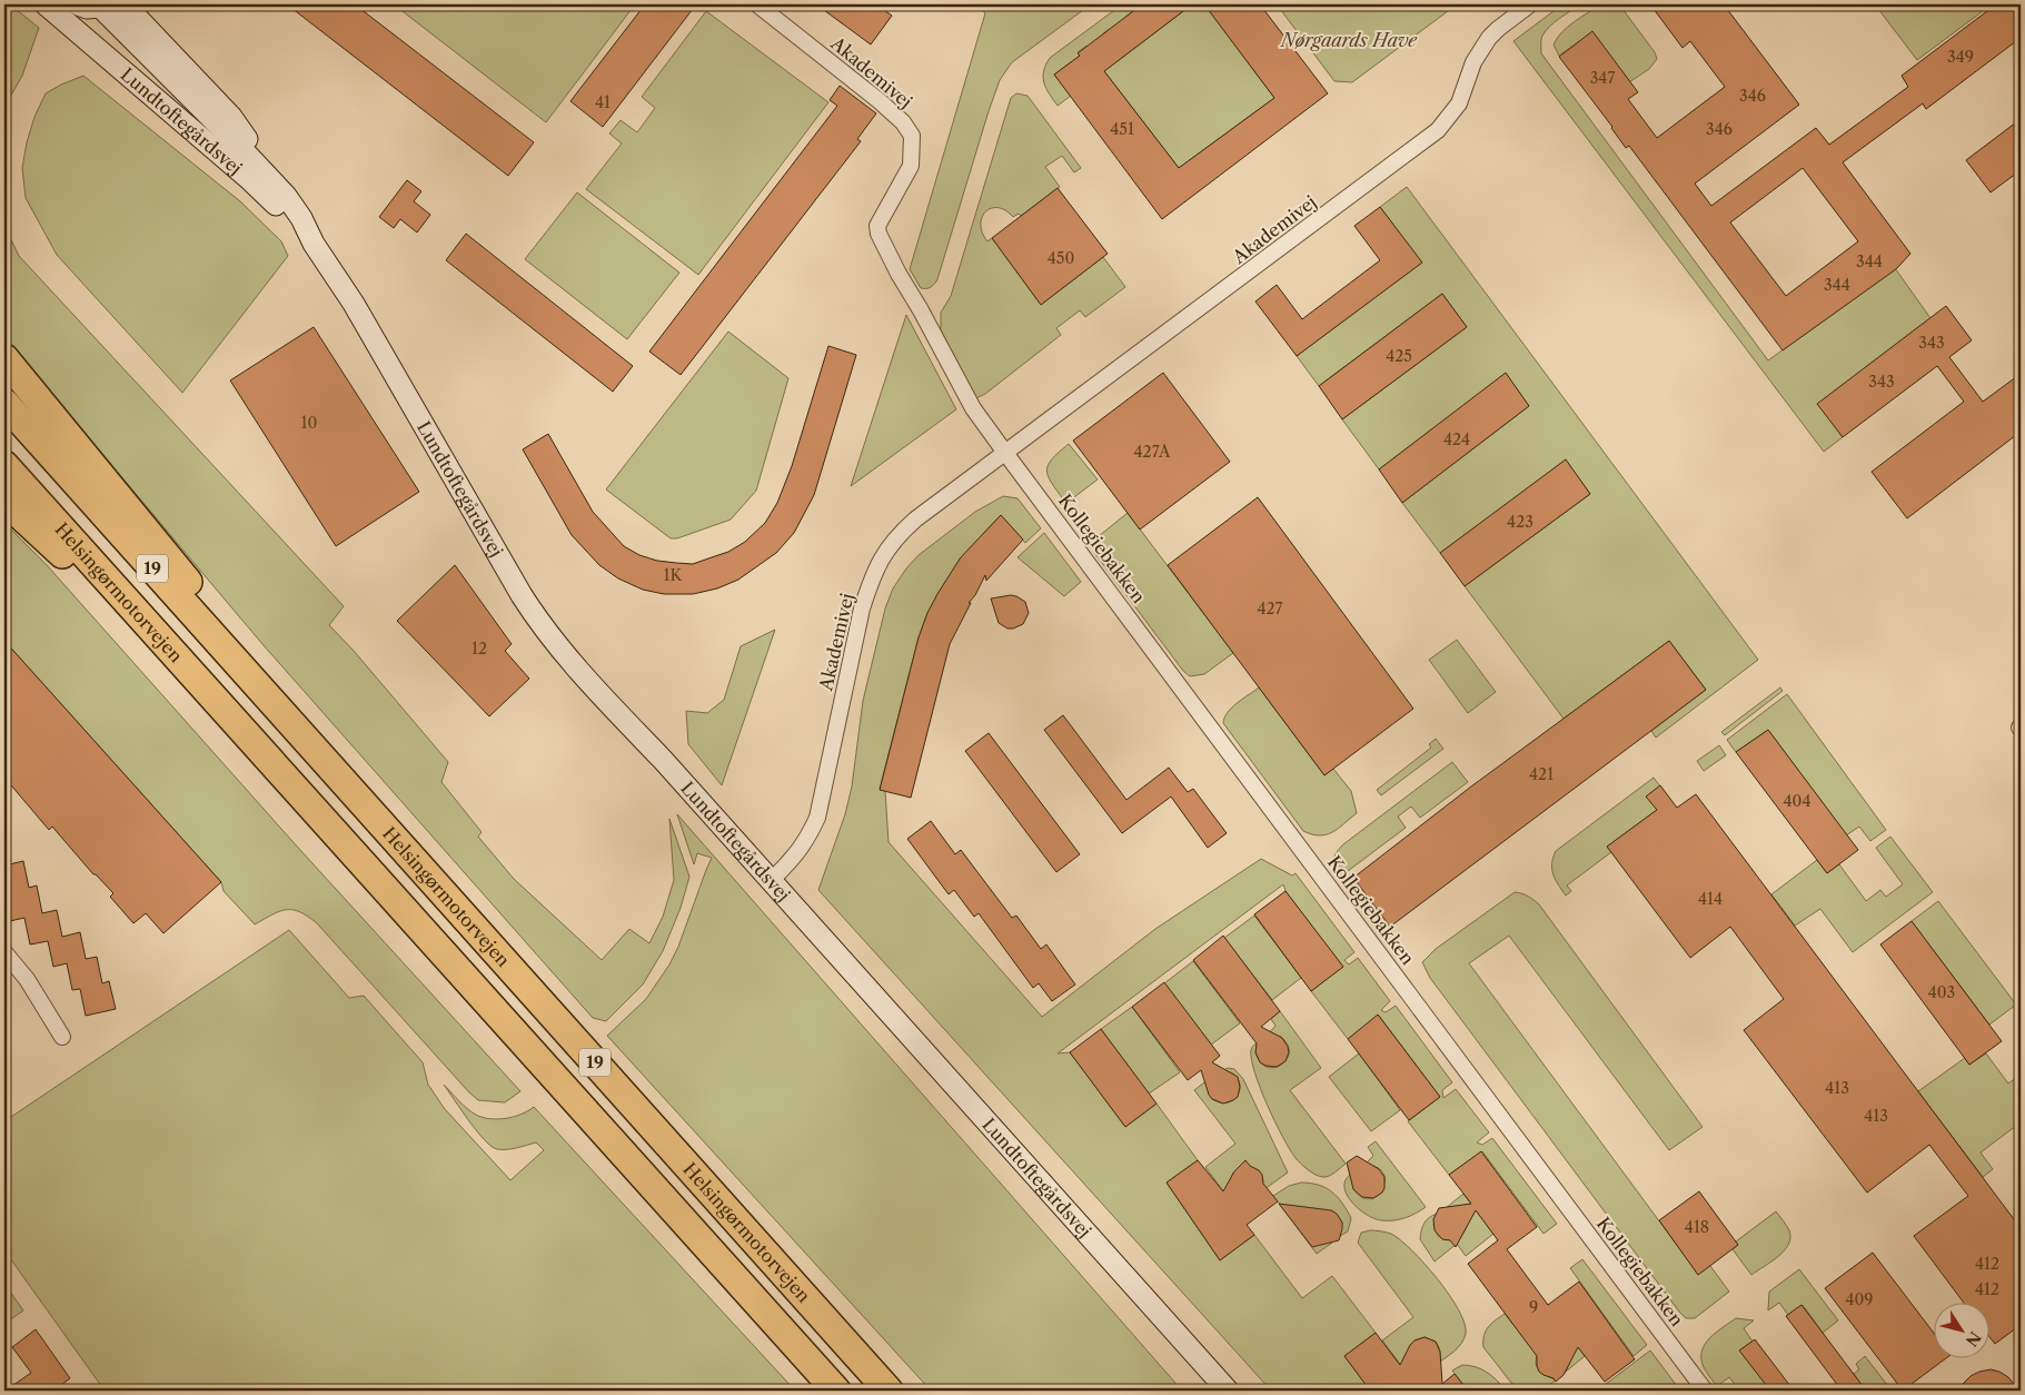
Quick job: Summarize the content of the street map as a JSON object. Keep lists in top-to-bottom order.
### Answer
{
  "streets": {
    "highway": ["19", "Helsingørmotorvejen"],
    "street": ["Akademivej", "Lundtoftegårdsvej", "Kollegiebakken"]
  },
  "crossings": [
    ["Akademivej", "Lundtoftegårdsvej"],
    ["Akademivej", "Kollegiebakken"]
  ],
  "parks": ["Nørgaards Have"],
  "house_numbers": [
    "349",
    "347",
    "346",
    "41",
    "451",
    "346",
    "450",
    "344",
    "344",
    "343",
    "425",
    "343",
    "10",
    "424",
    "427A",
    "423",
    "1K",
    "427",
    "12",
    "421",
    "404",
    "414",
    "403",
    "413",
    "413",
    "418",
    "412",
    "412",
    "409",
    "9"
  ],
  "north": "bottom right"
}
